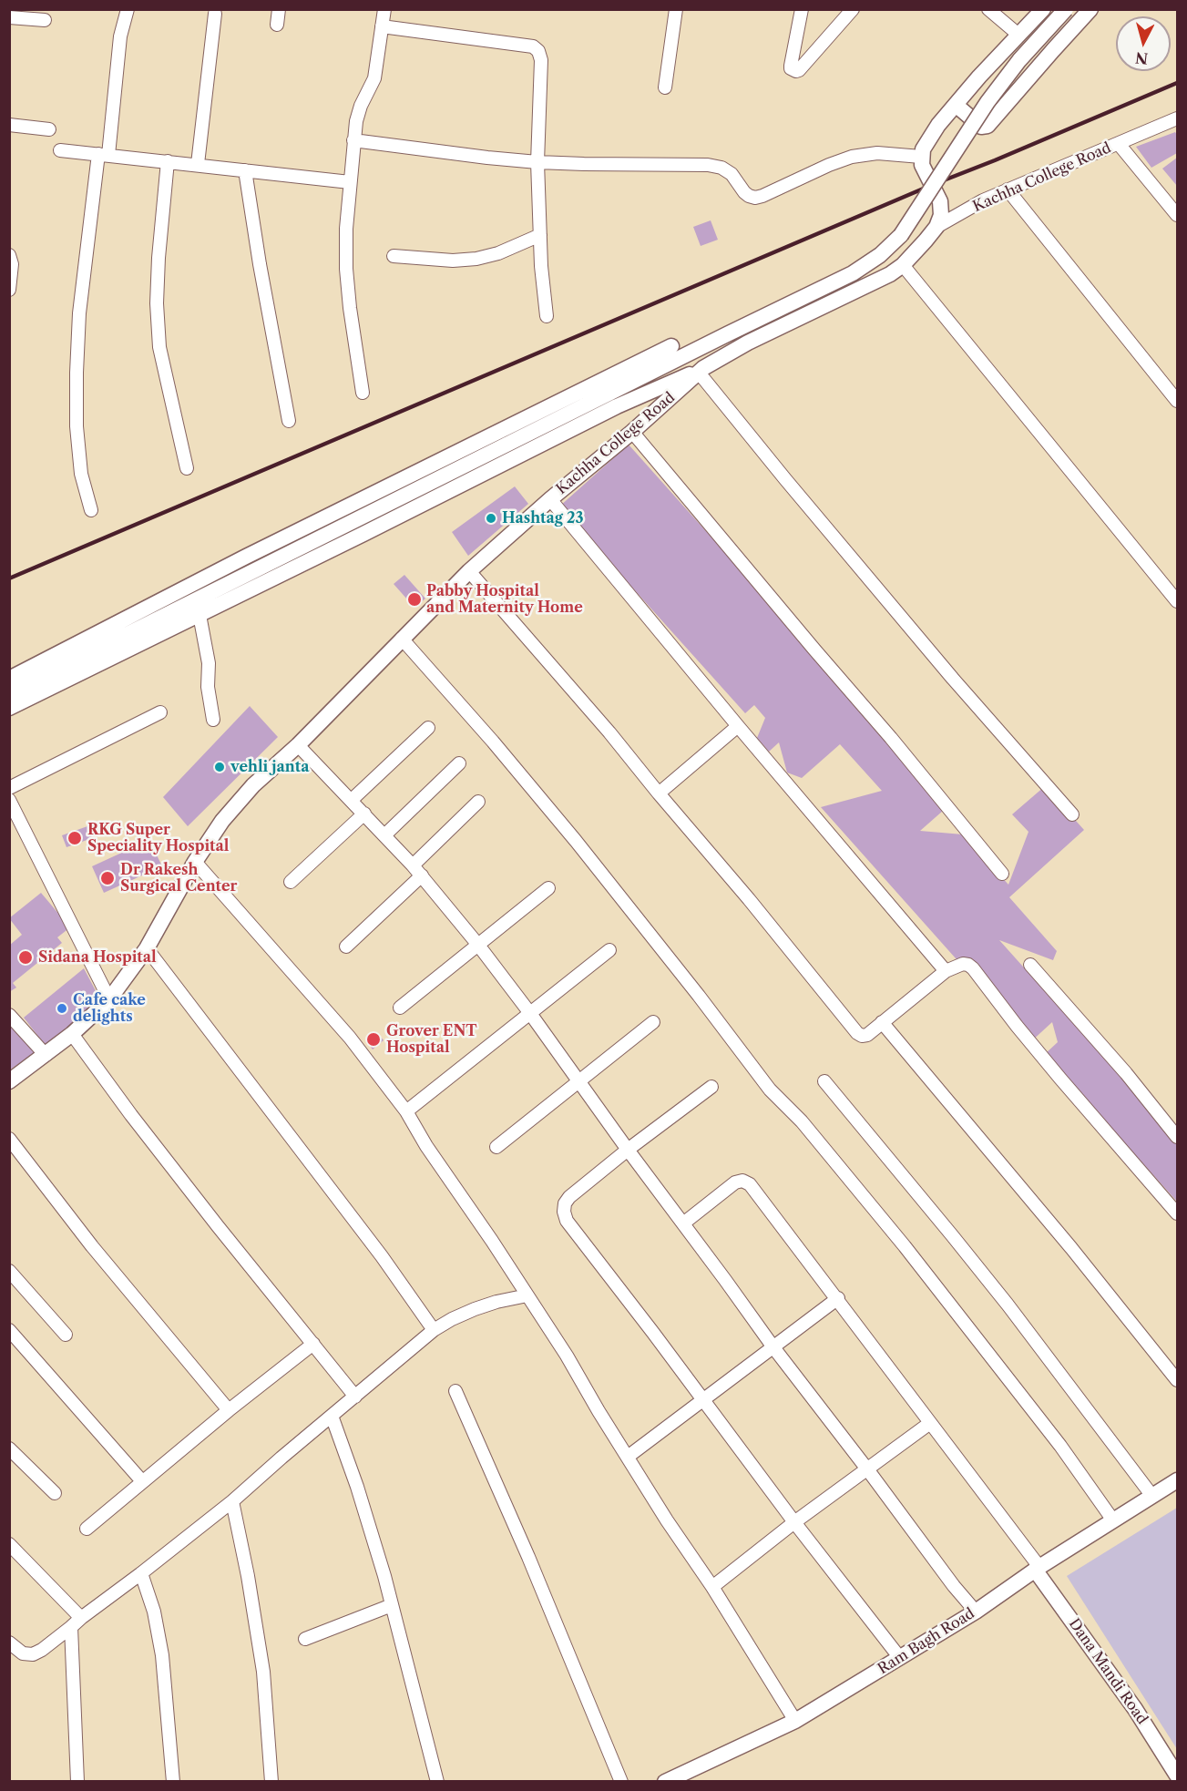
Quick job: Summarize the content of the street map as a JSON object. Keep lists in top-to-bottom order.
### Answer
{
  "streets": {
    "street": ["Kachha College Road", "Ram Bagh Road", "Dana Mandi Road"]
  },
  "crossings": [
    ["Ram Bagh Road", "Dana Mandi Road"]
  ],
  "places": [
    "Hashtag 23",
    "Pabby Hospital and Maternity Home",
    "vehli janta",
    "RKG Super Speciality Hospital",
    "Dr Rakesh Surgical Center",
    "Sidana Hospital",
    "Cafe cake delights",
    "Grover ENT Hospital"
  ],
  "north": "bottom"
}
